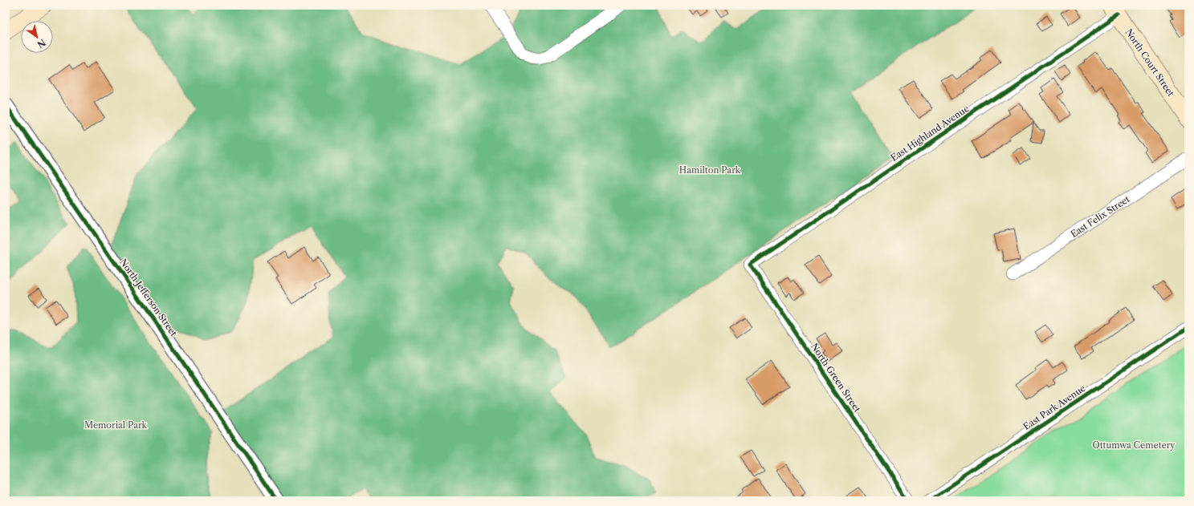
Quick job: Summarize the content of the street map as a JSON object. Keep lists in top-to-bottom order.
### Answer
{
  "streets": {
    "main road": ["North Court Street"],
    "street": [
      "East Highland Avenue",
      "East Felix Street",
      "North Jefferson Street",
      "North Green Street",
      "East Park Avenue"
    ]
  },
  "crossings": [
    ["North Court Street", "East Highland Avenue"],
    ["East Highland Avenue", "North Green Street"]
  ],
  "parks": ["Hamilton Park", "Memorial Park", "Ottumwa Cemetery"],
  "north": "bottom right"
}
